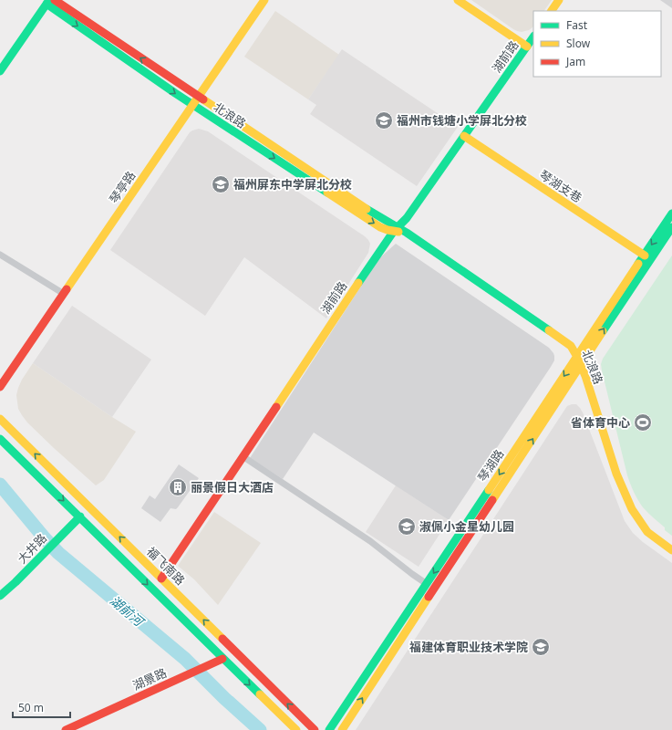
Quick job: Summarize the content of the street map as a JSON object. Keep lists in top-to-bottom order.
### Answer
{
  "streets": {
    "main road": [
      "湖前路",
      "北浪路",
      "琴湖支巷",
      "琴亭路",
      "琴湖路",
      "大井路",
      "福飞南路",
      "湖景路"
    ]
  },
  "crossings": [
    ["湖前路", "北浪路"],
    ["湖前路", "琴湖支巷"],
    ["湖前路", "福飞南路"],
    ["北浪路", "琴亭路"],
    ["北浪路", "琴湖路"],
    ["琴湖支巷", "琴湖路"]
  ],
  "water": ["湖前河"],
  "places": {
    "school or university": [
      "福州市钱塘小学屏北分校",
      "福州屏东中学屏北分校",
      "淑佩小金星幼儿园",
      "福建体育职业技术学院"
    ],
    "sports": ["省体育中心"],
    "building": ["丽景假日大酒店"]
  },
  "legend": ["Fast", "Slow", "Jam"],
  "scale_bar": "50 m"
}
